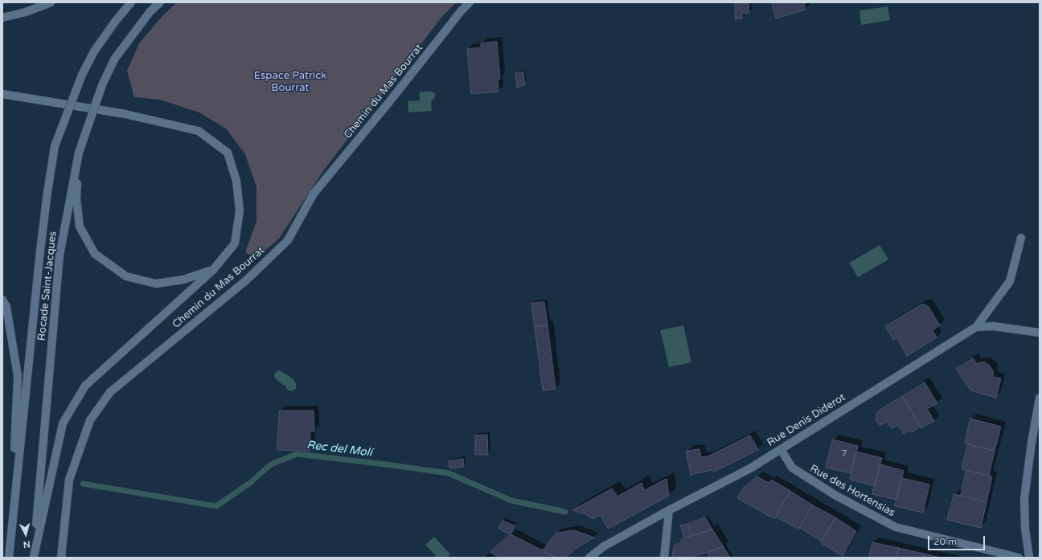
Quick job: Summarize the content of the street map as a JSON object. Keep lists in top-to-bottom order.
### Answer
{
  "streets": {
    "main road": [
      "Chemin du Mas Bourrat",
      "Rocade Saint-Jacques",
      "Rue Denis Diderot",
      "Rue des Hortensias"
    ]
  },
  "crossings": [
    ["Rue Denis Diderot", "Rue des Hortensias"]
  ],
  "water": ["Rec del Molí"],
  "parks": ["Espace Patrick Bourrat"],
  "house_numbers": ["7"],
  "scale_bar": "20 m",
  "north": "bottom"
}
